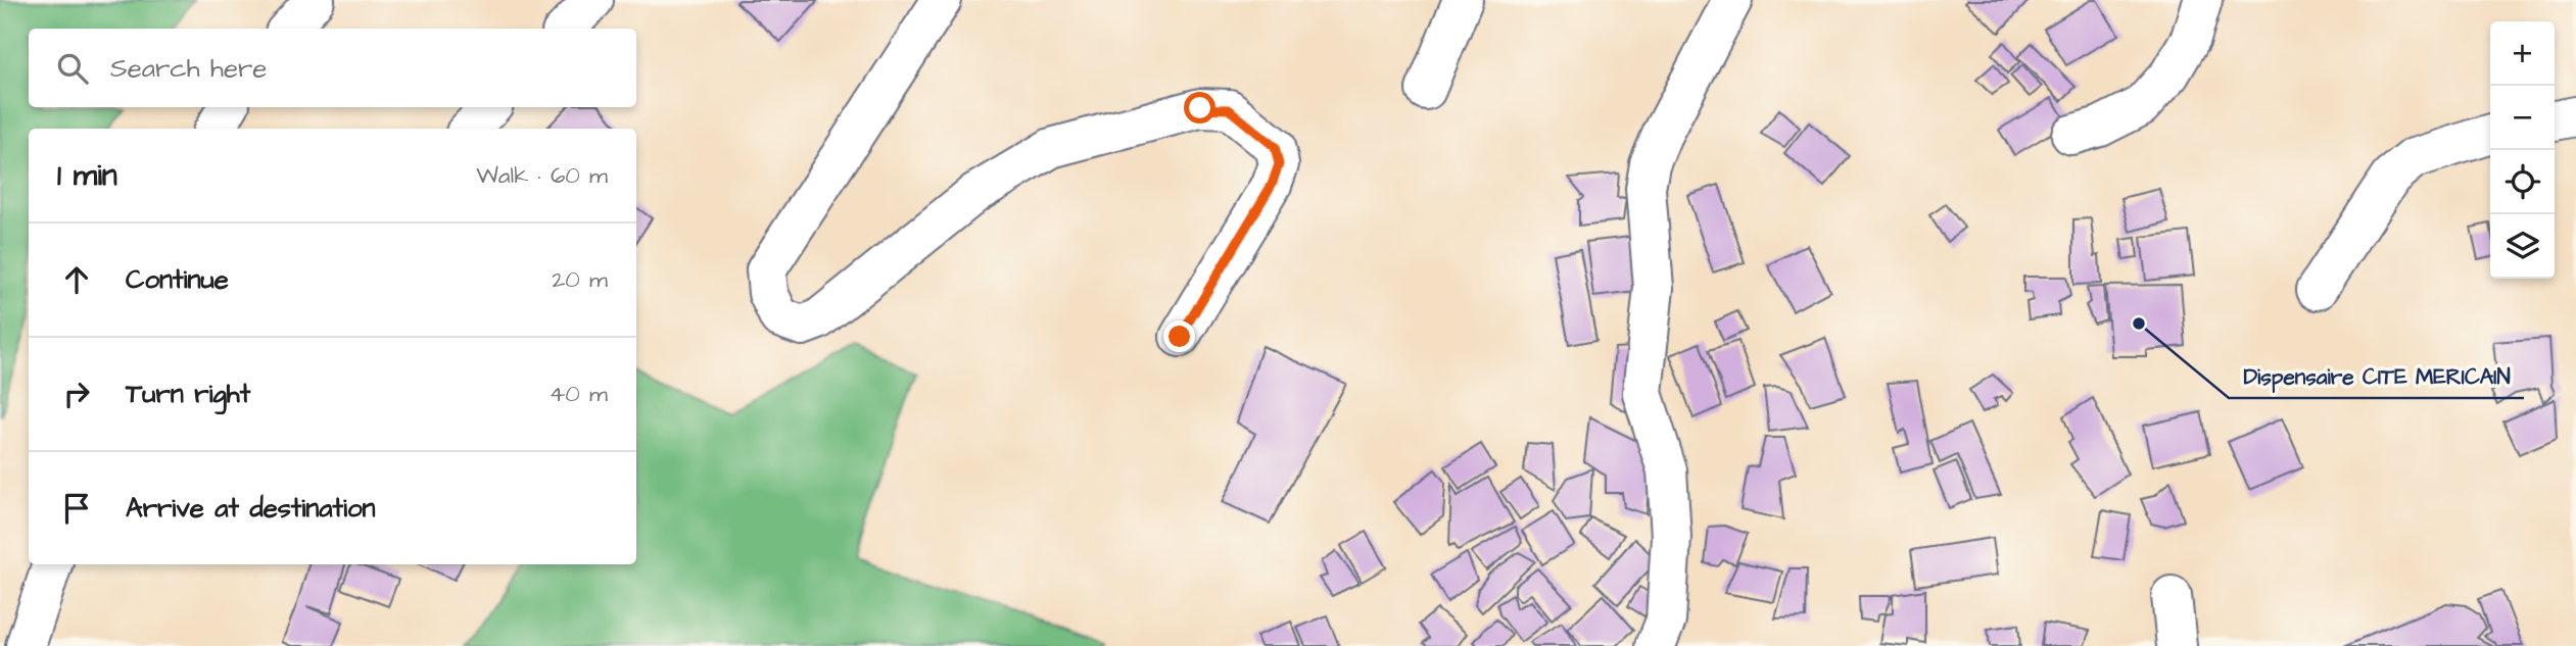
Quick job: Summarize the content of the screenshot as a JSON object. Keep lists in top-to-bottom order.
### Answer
{
  "places": ["Dispensaire CITE MERICAIN"],
  "page": {
    "map_buttons": ["+", "−"],
    "search": "Search here",
    "heading": ["1 min", "Walk · 60 m"],
    "list": [
      ["Continue", "20 m"],
      ["Turn right", "40 m"],
      "Arrive at destination"
    ]
  }
}
